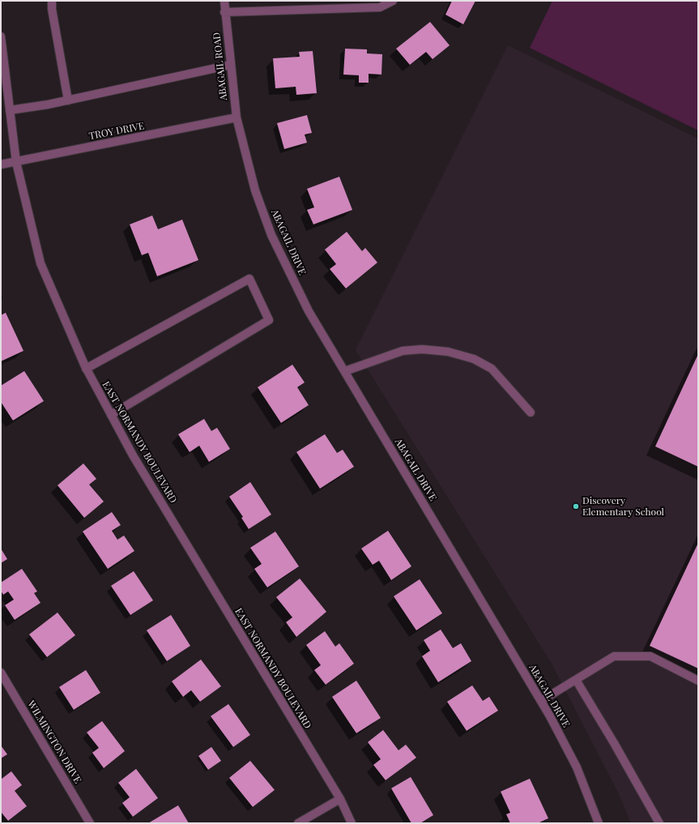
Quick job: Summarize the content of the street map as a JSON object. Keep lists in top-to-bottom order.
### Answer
{
  "streets": {
    "street": [
      "ABAGAIL ROAD",
      "TROY DRIVE",
      "ABAGAIL DRIVE",
      "EAST NORMANDY BOULEVARD",
      "WILMINGTON DRIVE"
    ]
  },
  "crossings": [
    ["ABAGAIL ROAD", "TROY DRIVE"],
    ["ABAGAIL ROAD", "ABAGAIL DRIVE"],
    ["TROY DRIVE", "ABAGAIL DRIVE"],
    ["TROY DRIVE", "EAST NORMANDY BOULEVARD"]
  ],
  "places": ["Discovery Elementary School"]
}
